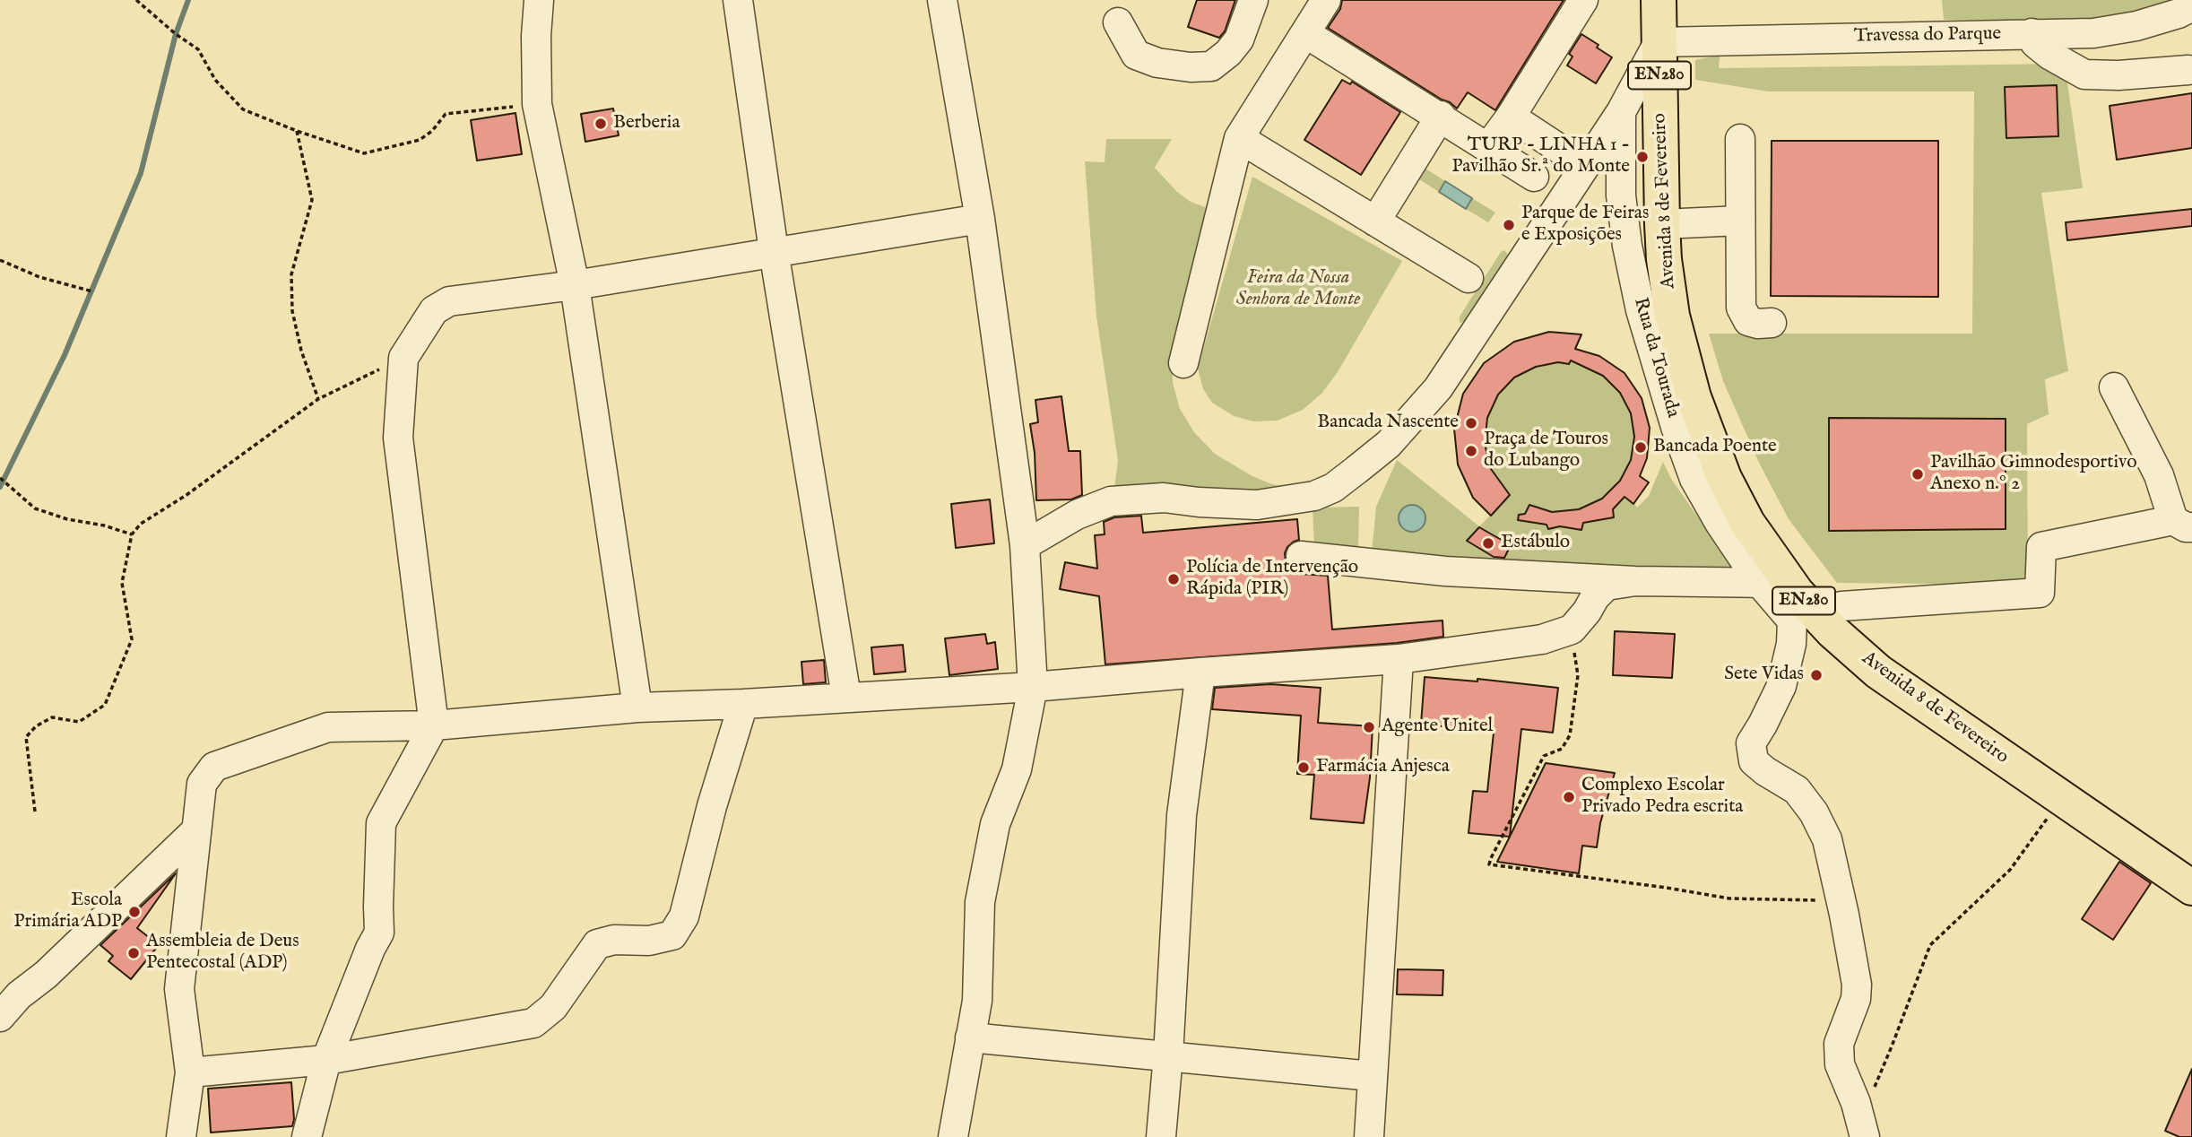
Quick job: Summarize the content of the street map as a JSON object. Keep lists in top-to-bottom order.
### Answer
{
  "streets": {
    "main road": ["EN280", "Avenida 8 de Fevereiro"],
    "street": ["Travessa do Parque", "Rua da Tourada"]
  },
  "crossings": [
    ["Travessa do Parque", "Avenida 8 de Fevereiro"],
    ["Avenida 8 de Fevereiro", "Rua da Tourada"]
  ],
  "parks": ["Feira da Nossa Senhora de Monte"],
  "places": [
    "Berberia",
    "TURP - LINHA 1 - Pavilhão Sr.ª do Monte",
    "Parque de Feiras e Exposições",
    "Bancada Nascente",
    "Bancada Poente",
    "Praça de Touros do Lubango",
    "Pavilhão Gimnodesportivo Anexo n.º 2",
    "Estábulo",
    "Polícia de Intervenção Rápida (PIR)",
    "Sete Vidas",
    "Agente Unitel",
    "Farmácia Anjesca",
    "Complexo Escolar Privado Pedra escrita",
    "Escola Primária ADP",
    "Assembleia de Deus Pentecostal (ADP)"
  ]
}
